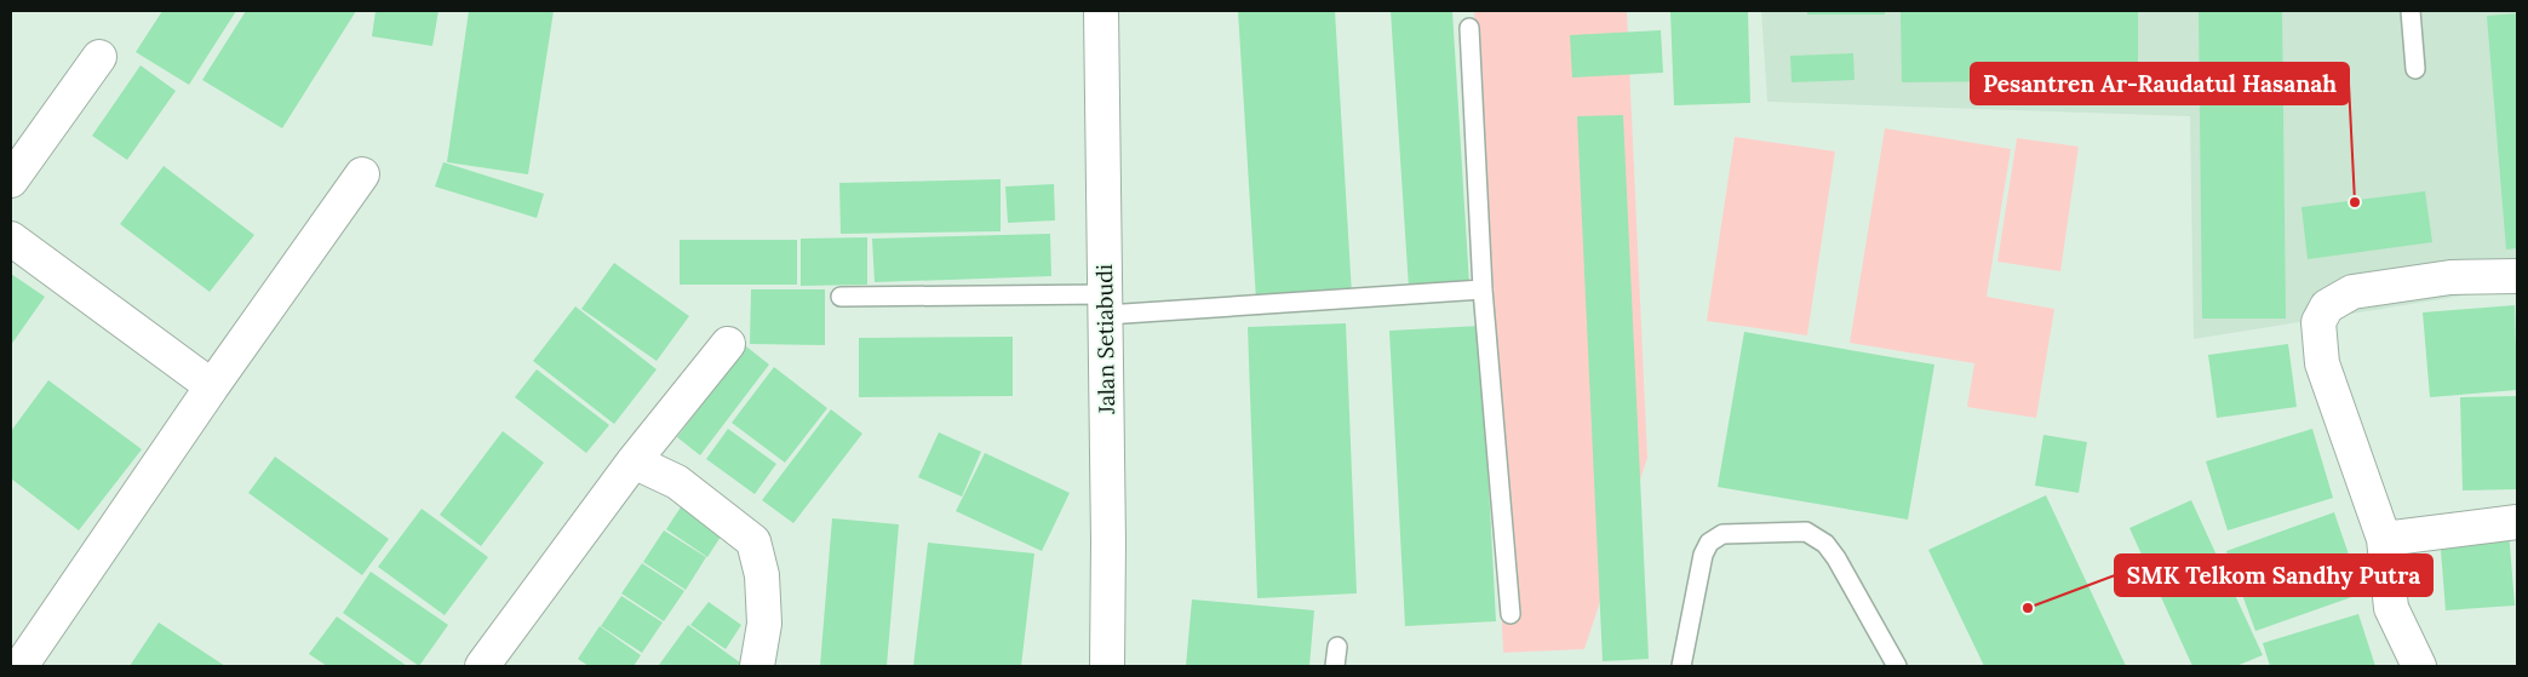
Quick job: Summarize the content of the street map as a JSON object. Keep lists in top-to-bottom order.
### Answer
{
  "streets": {
    "street": ["Jalan Setiabudi"]
  },
  "places": ["Pesantren Ar-Raudatul Hasanah", "SMK Telkom Sandhy Putra"]
}
